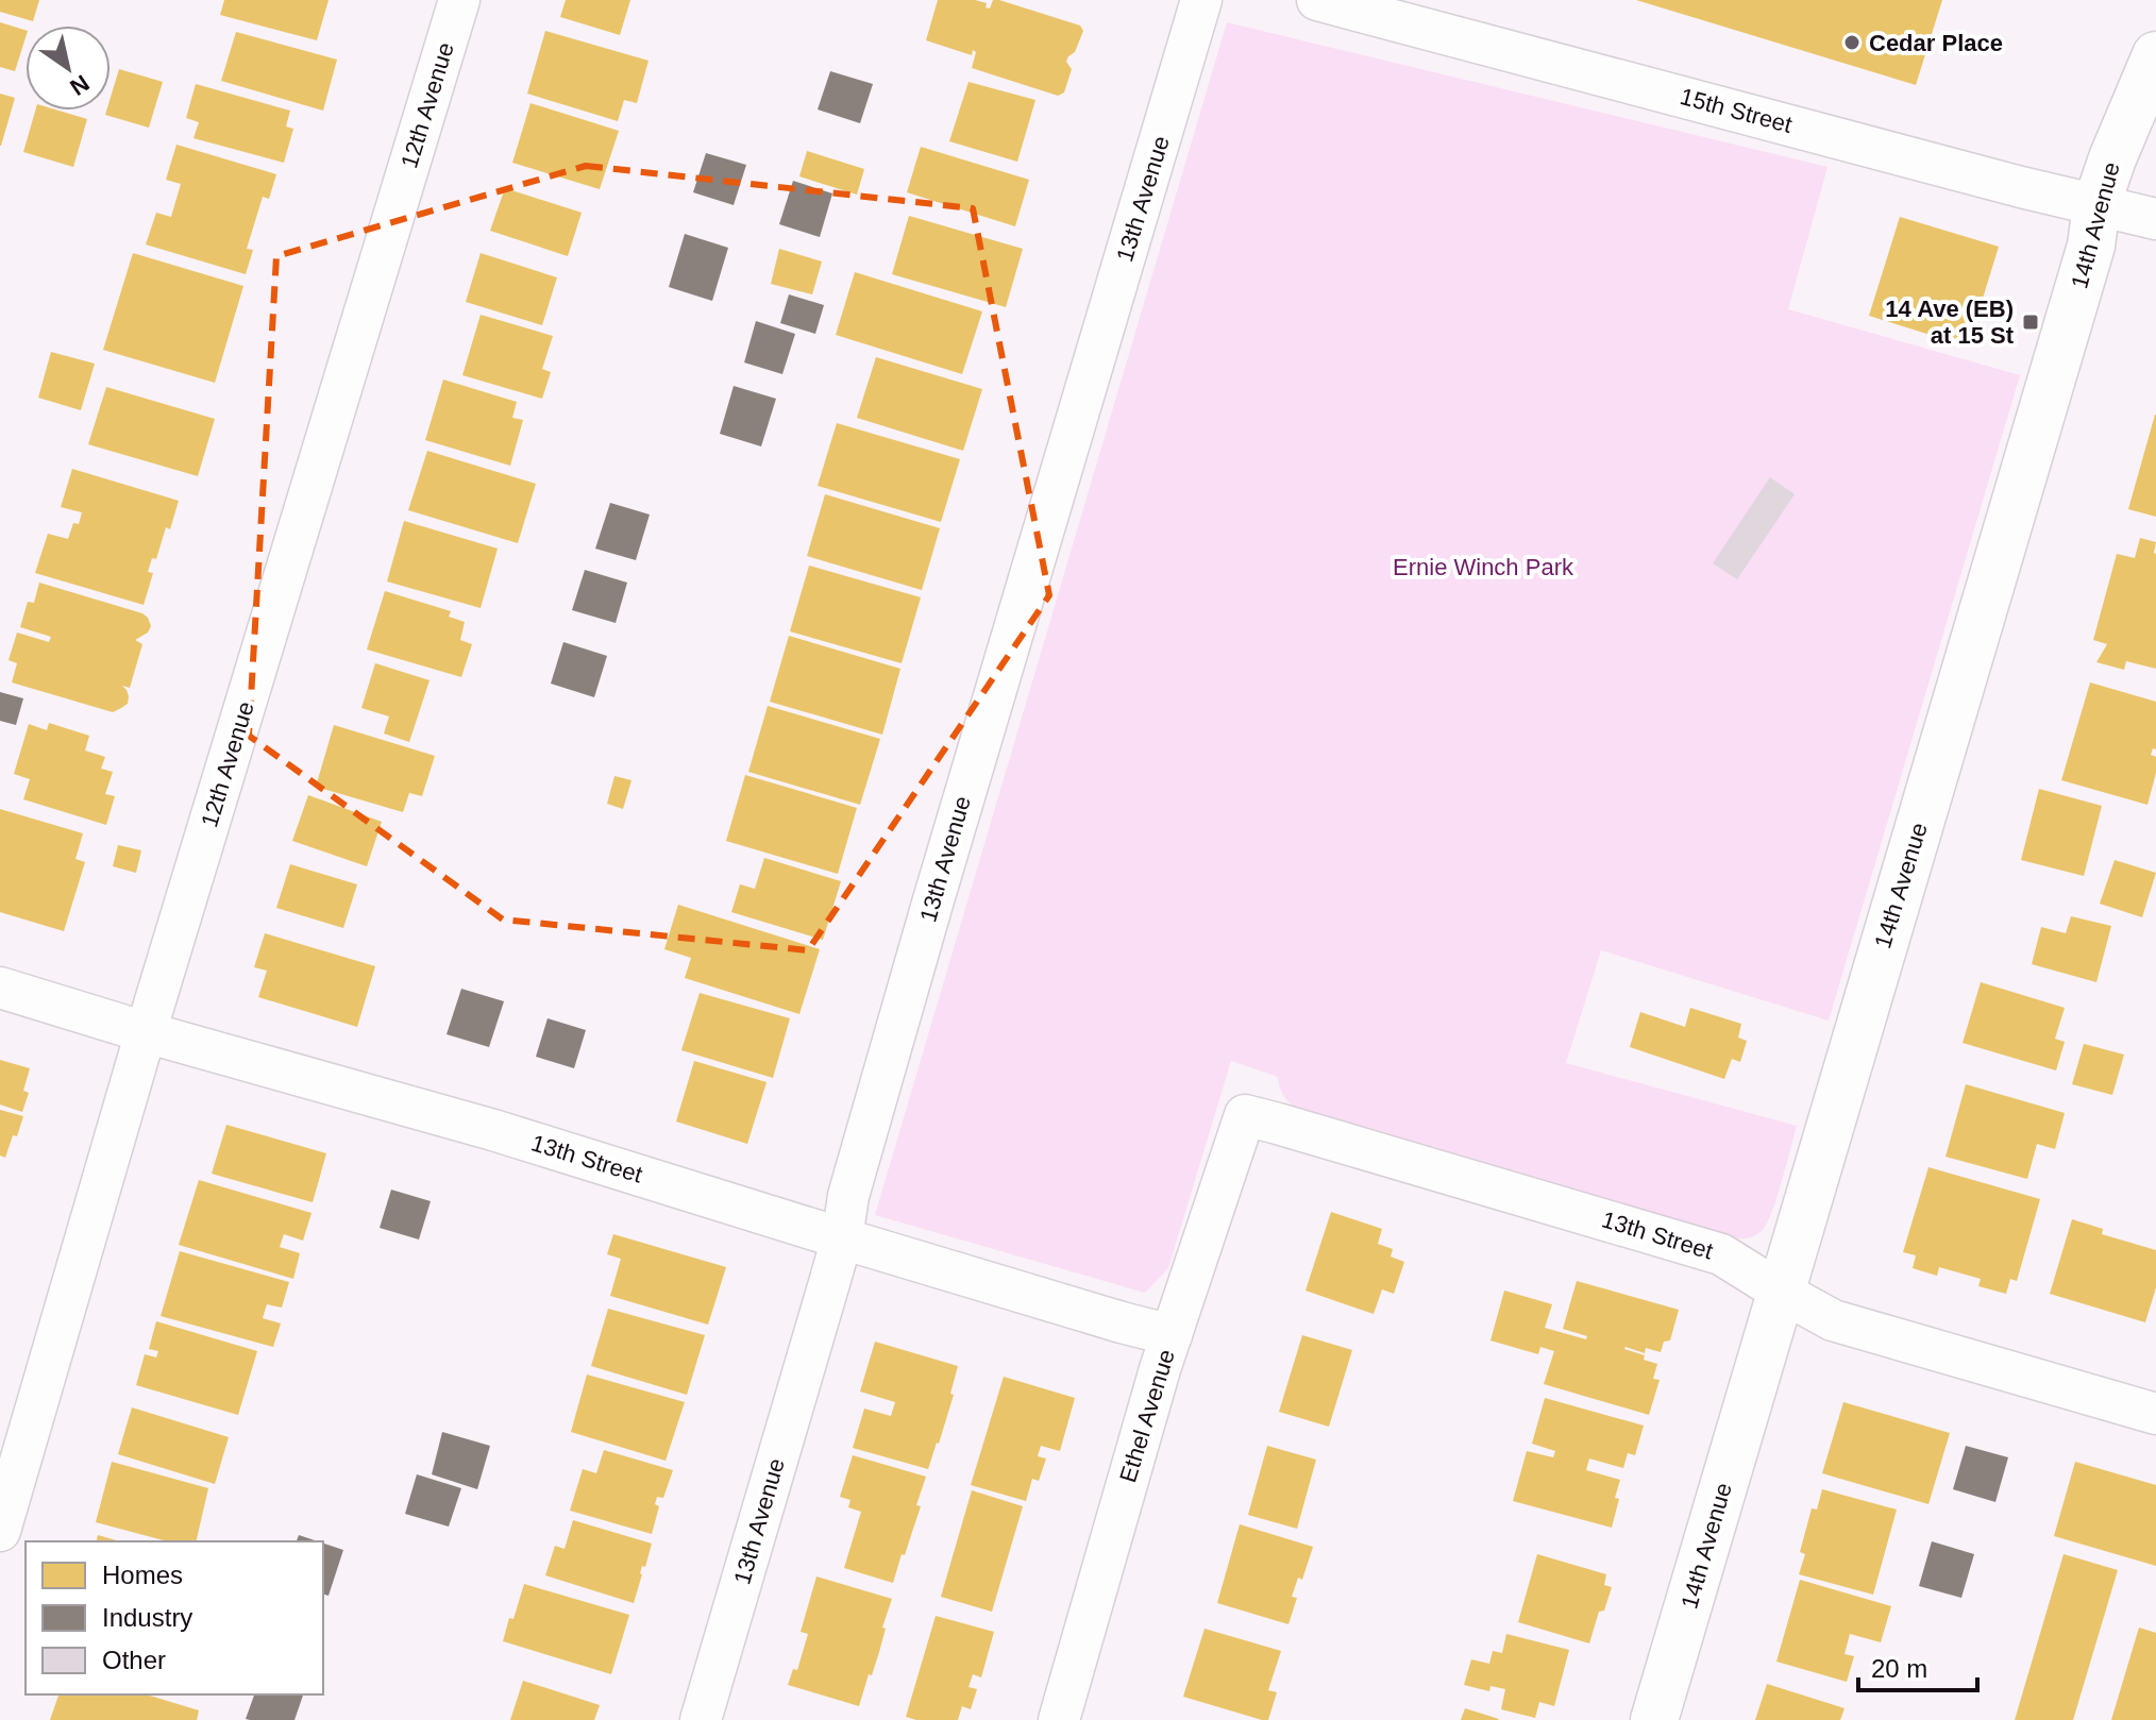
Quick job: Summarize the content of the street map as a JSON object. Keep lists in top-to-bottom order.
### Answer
{
  "streets": {
    "street": [
      "12th Avenue",
      "15th Street",
      "13th Avenue",
      "14th Avenue",
      "13th Street",
      "Ethel Avenue"
    ]
  },
  "crossings": [
    ["12th Avenue", "13th Street"],
    ["15th Street", "14th Avenue"],
    ["13th Avenue", "13th Street"],
    ["14th Avenue", "13th Street"],
    ["13th Street", "Ethel Avenue"]
  ],
  "parks": ["Ernie Winch Park"],
  "places": {
    "other": ["Cedar Place"],
    "transit": ["14 Ave (EB) at 15 St"]
  },
  "legend": ["Homes", "Industry", "Other"],
  "scale_bar": "20 m",
  "north": "bottom right"
}
